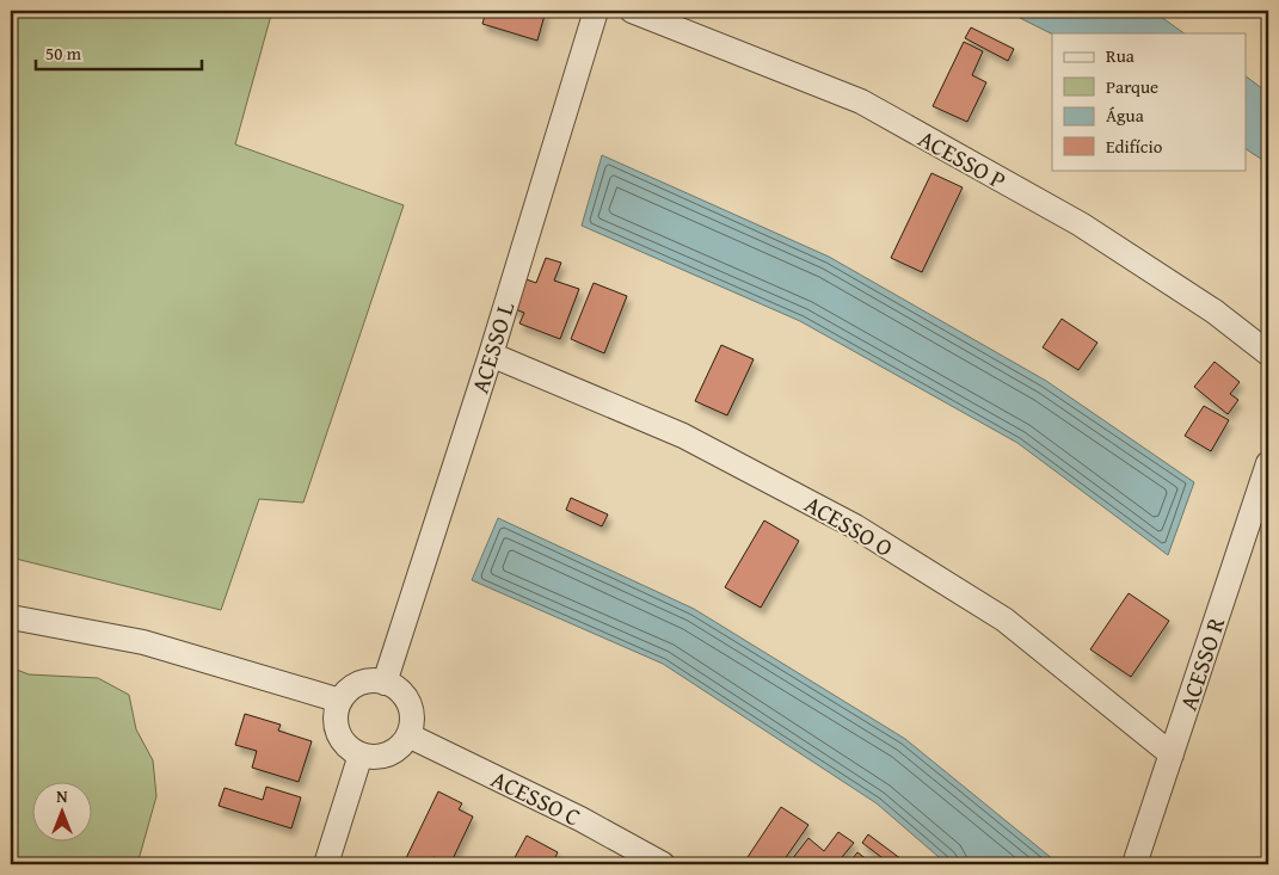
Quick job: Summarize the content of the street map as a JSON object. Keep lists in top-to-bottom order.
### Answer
{
  "streets": {
    "street": [
      "ACESSO P",
      "ACESSO L",
      "ACESSO O",
      "ACESSO R",
      "ACESSO C"
    ]
  },
  "crossings": [
    ["ACESSO L", "ACESSO O"],
    ["ACESSO L", "ACESSO C"],
    ["ACESSO O", "ACESSO R"]
  ],
  "legend": [
    "Rua",
    "Parque",
    "Água",
    "Edifício"
  ],
  "scale_bar": "50 m",
  "north": "top"
}
